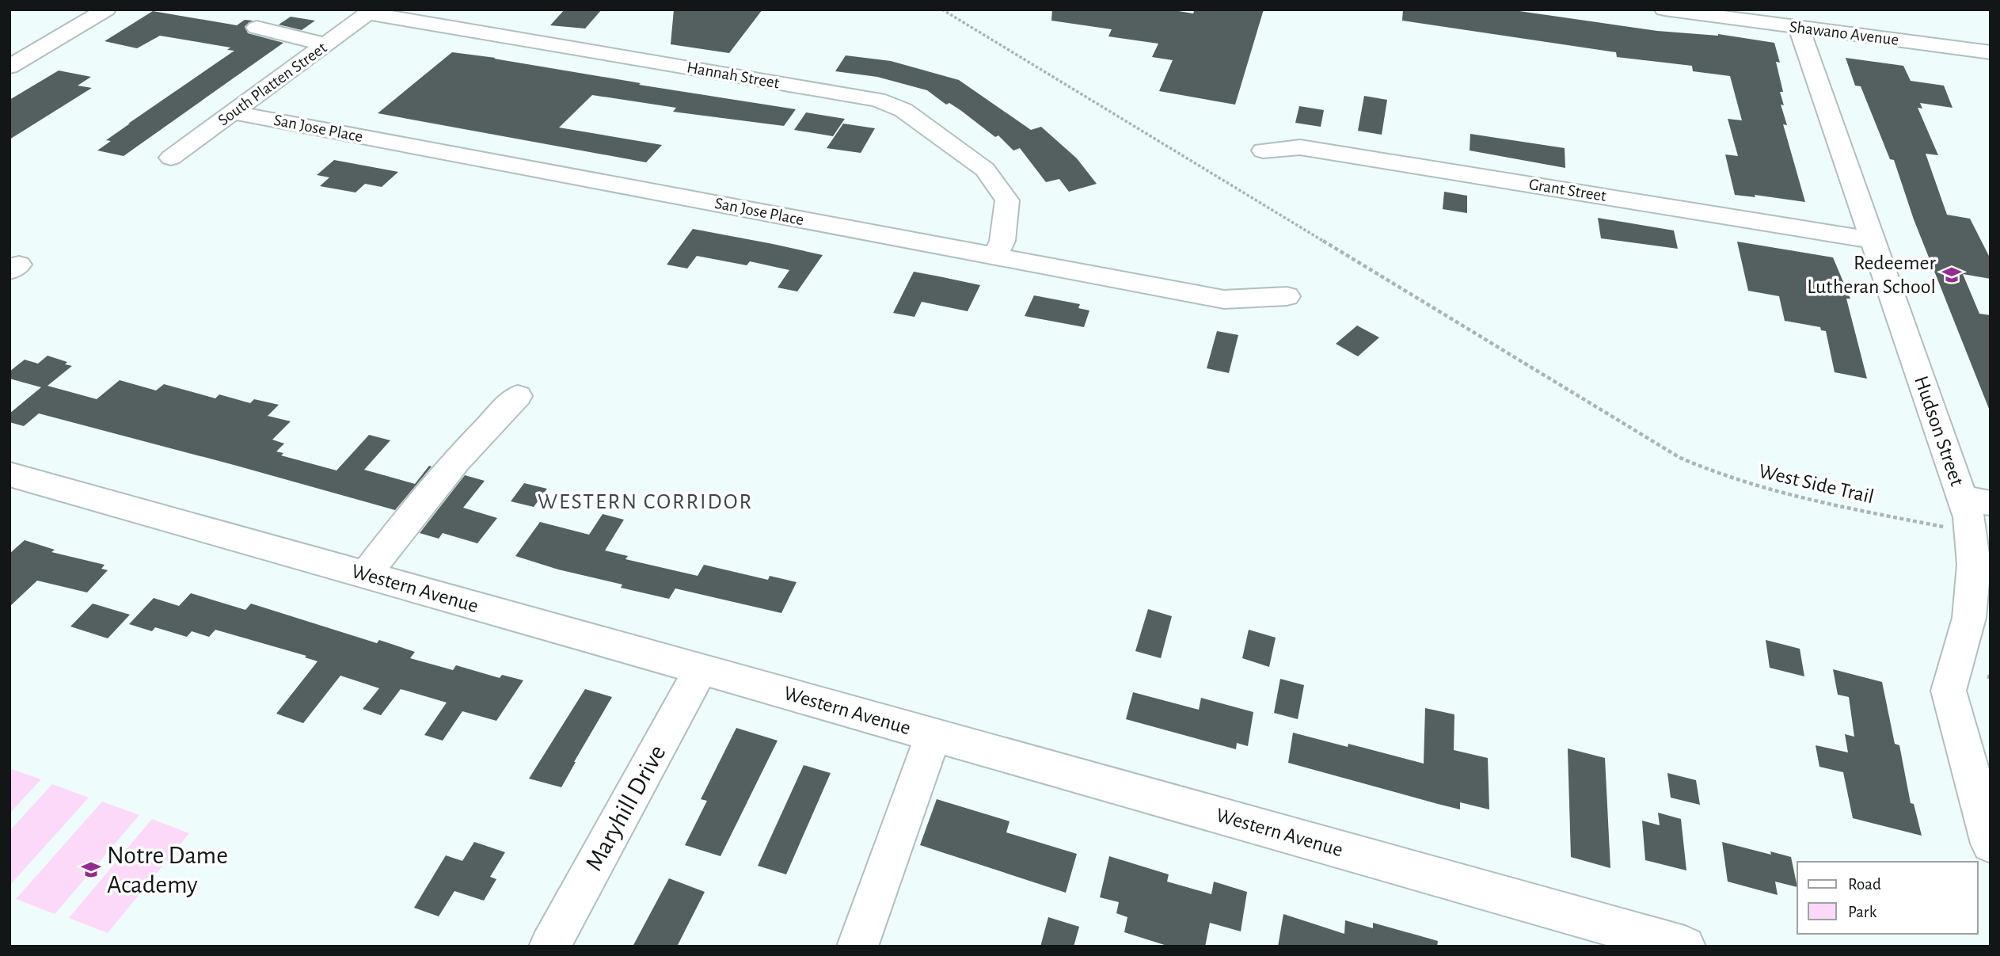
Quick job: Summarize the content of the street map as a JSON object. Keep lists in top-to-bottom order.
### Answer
{
  "streets": {
    "street": [
      "Shawano Avenue",
      "Hannah Street",
      "South Platten Street",
      "San Jose Place",
      "Grant Street",
      "Hudson Street",
      "Western Avenue",
      "Maryhill Drive"
    ],
    "path": ["West Side Trail"]
  },
  "crossings": [
    ["Shawano Avenue", "Hudson Street"],
    ["Hannah Street", "South Platten Street"],
    ["Hannah Street", "San Jose Place"],
    ["South Platten Street", "San Jose Place"],
    ["Grant Street", "Hudson Street"],
    ["Hudson Street", "West Side Trail"],
    ["Western Avenue", "Maryhill Drive"]
  ],
  "districts": ["WESTERN CORRIDOR"],
  "places": {
    "school or university": ["Redeemer Lutheran School", "Notre Dame Academy"]
  },
  "legend": ["Road", "Park"]
}
